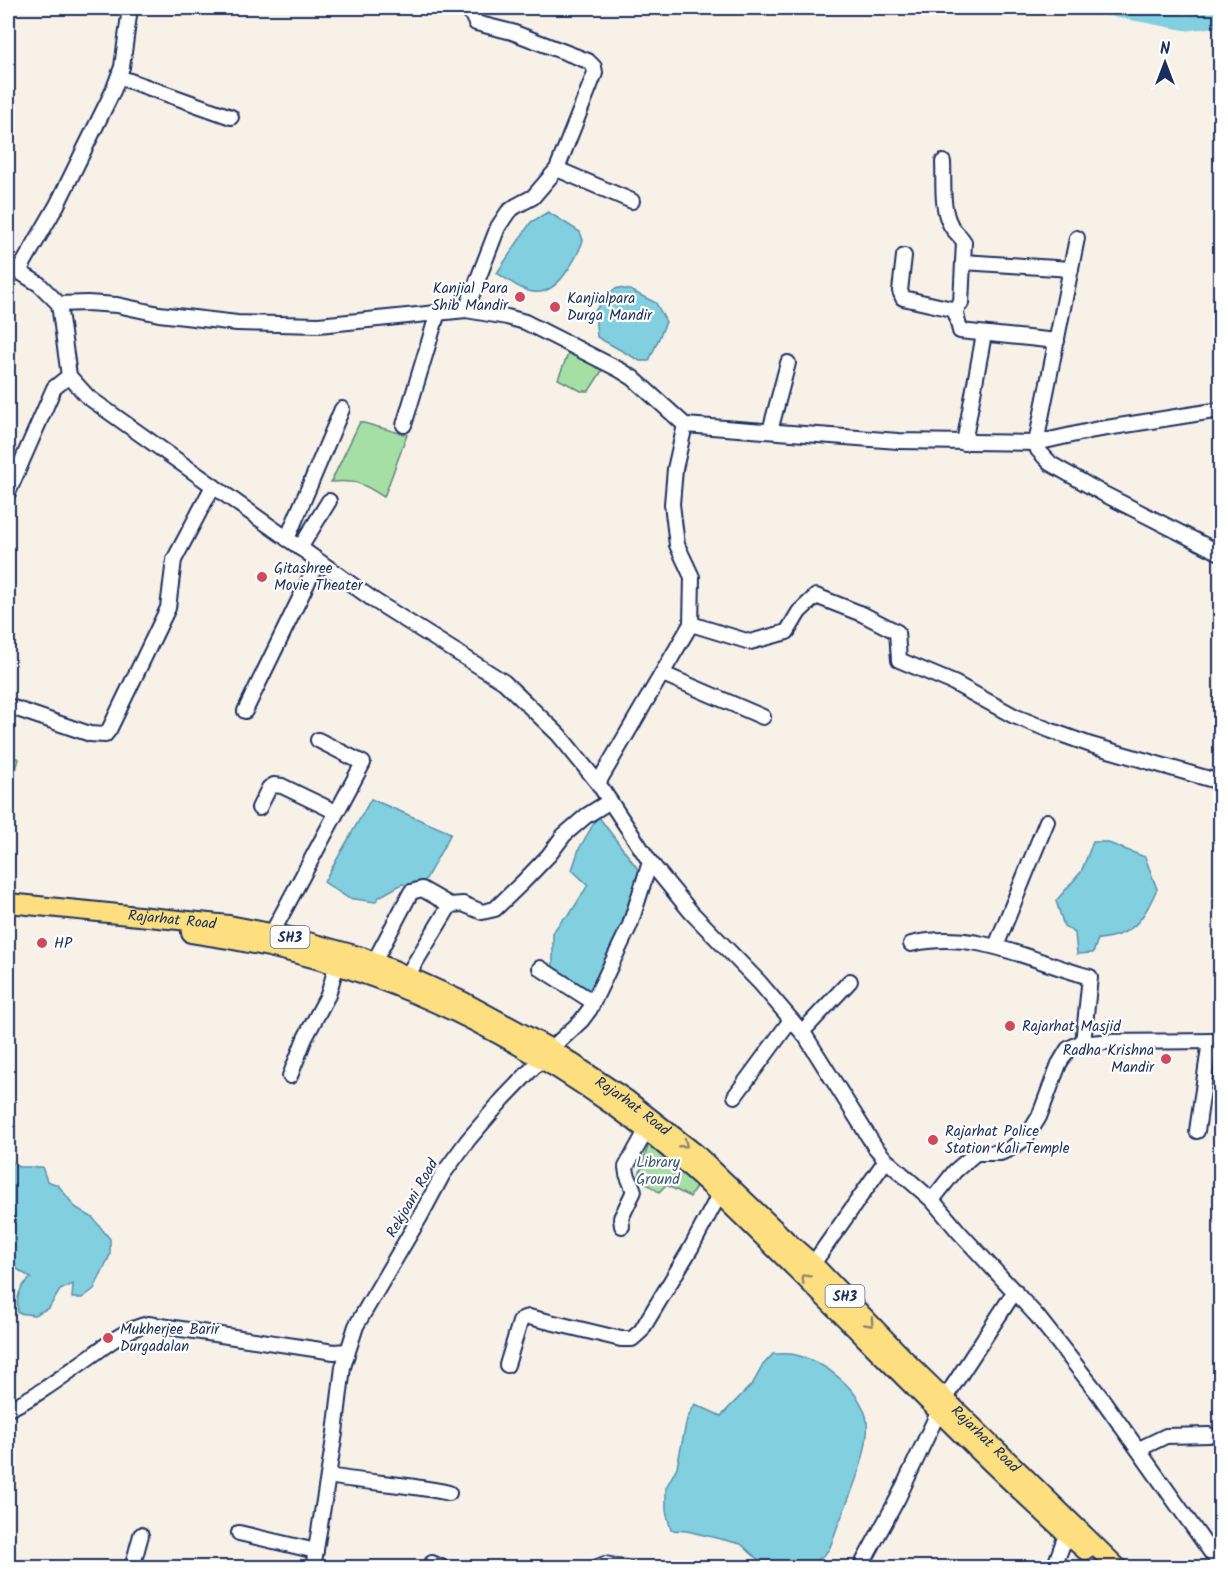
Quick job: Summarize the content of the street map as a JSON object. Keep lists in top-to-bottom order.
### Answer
{
  "streets": {
    "main road": ["Rajarhat Road", "SH3"],
    "street": ["Rekjoani Road"]
  },
  "crossings": [
    ["Rajarhat Road", "Rekjoani Road"]
  ],
  "parks": ["Library Ground"],
  "places": [
    "Kanjial Para Shib Mandir",
    "Kanjialpara Durga Mandir",
    "Gitashree Movie Theater",
    "HP",
    "Rajarhat Masjid",
    "Radha Krishna Mandir",
    "Rajarhat Police Station Kali Temple",
    "Mukherjee Barir Durgadalan"
  ],
  "north": "top"
}
